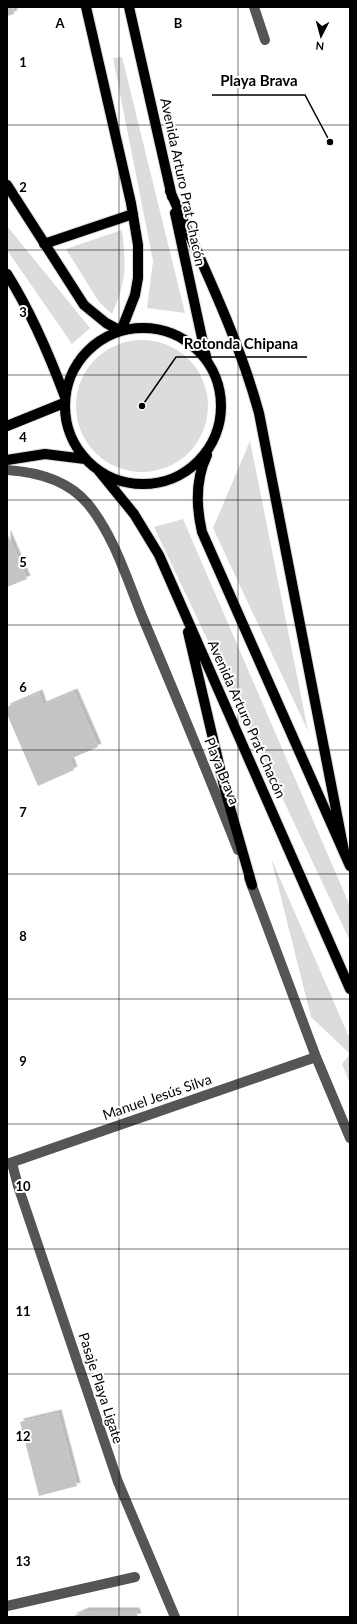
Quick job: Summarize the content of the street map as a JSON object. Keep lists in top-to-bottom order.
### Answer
{
  "streets": {
    "main road": ["Avenida Arturo Prat Chacón"],
    "street": ["Playa Brava", "Manuel Jesús Silva", "Pasaje Playa Ligate"]
  },
  "crossings": [
    ["Playa Brava", "Manuel Jesús Silva"],
    ["Manuel Jesús Silva", "Pasaje Playa Ligate"]
  ],
  "places": ["Playa Brava", "Rotonda Chipana"],
  "north": "bottom",
  "grid": {
    "columns": ["A", "B"],
    "rows": [
      "1",
      "2",
      "3",
      "4",
      "5",
      "6",
      "7",
      "8",
      "9",
      "10",
      "11",
      "12",
      "13"
    ]
  }
}
